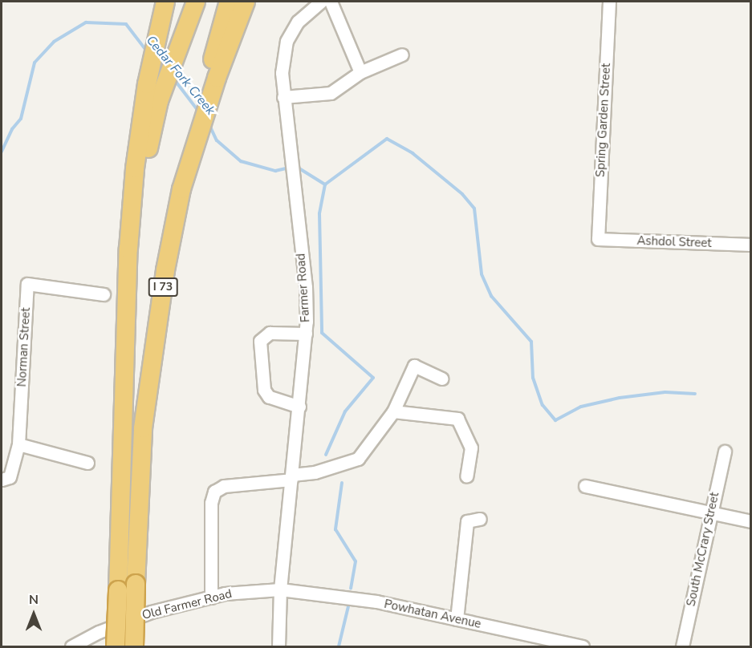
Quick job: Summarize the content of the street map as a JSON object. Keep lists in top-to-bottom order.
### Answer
{
  "streets": {
    "highway": ["I 73"],
    "street": [
      "Spring Garden Street",
      "Ashdol Street",
      "Farmer Road",
      "Norman Street",
      "South McCrary Street",
      "Old Farmer Road",
      "Powhatan Avenue"
    ]
  },
  "crossings": [
    ["Spring Garden Street", "Ashdol Street"],
    ["Farmer Road", "Old Farmer Road"],
    ["Farmer Road", "Powhatan Avenue"],
    ["Old Farmer Road", "Powhatan Avenue"]
  ],
  "water": ["Cedar Fork Creek"],
  "north": "top"
}
